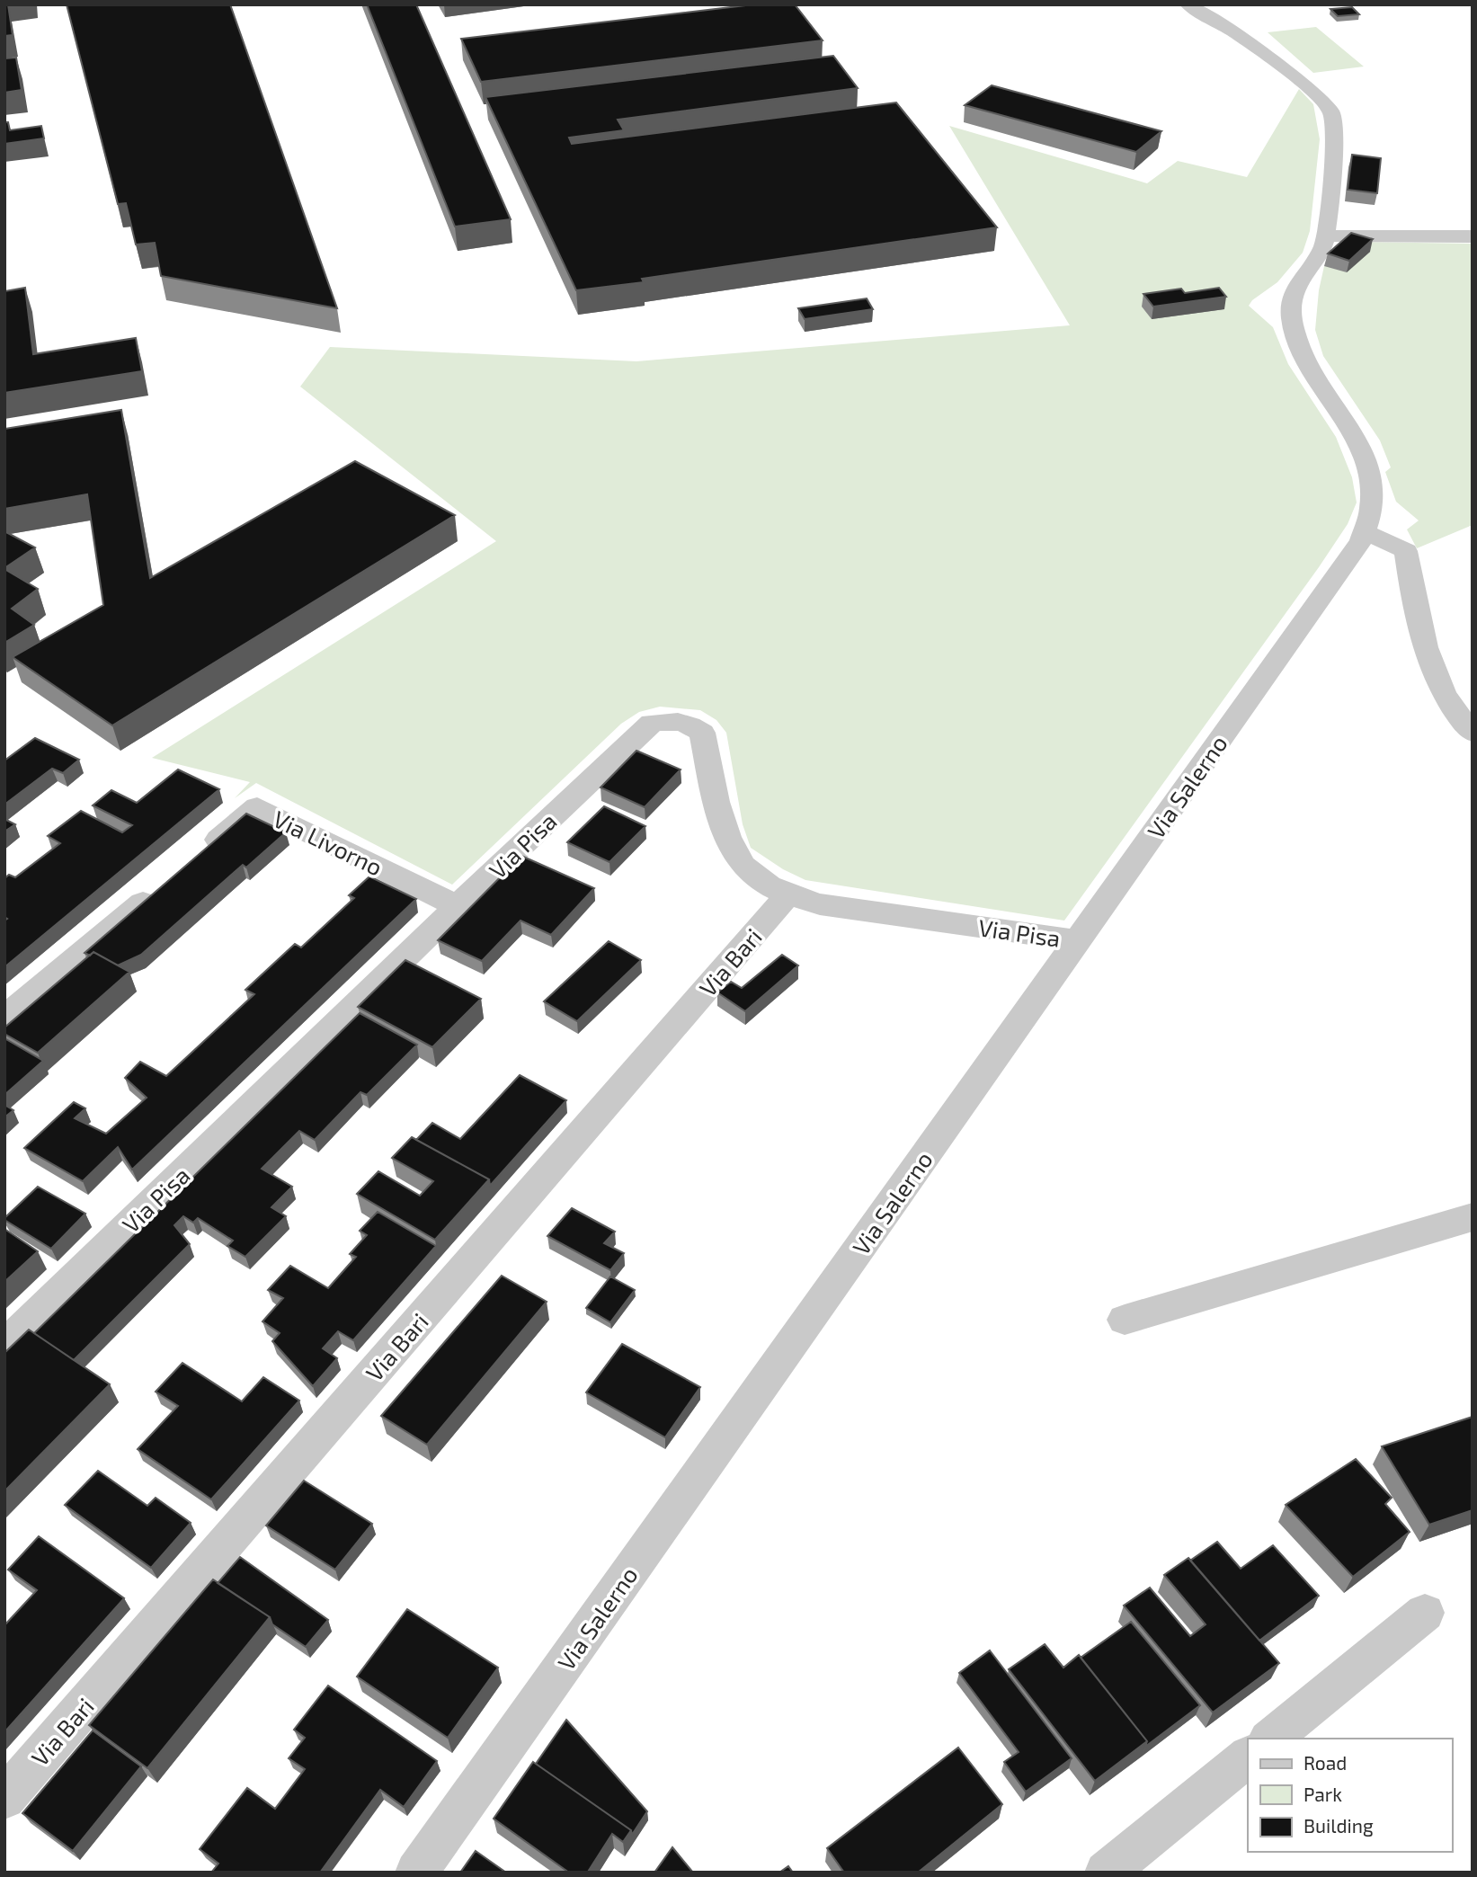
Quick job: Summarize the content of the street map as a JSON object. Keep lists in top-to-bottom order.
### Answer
{
  "streets": {
    "street": [
      "Via Salerno",
      "Via Livorno",
      "Via Pisa",
      "Via Bari"
    ]
  },
  "crossings": [
    ["Via Salerno", "Via Pisa"],
    ["Via Livorno", "Via Pisa"],
    ["Via Pisa", "Via Bari"]
  ],
  "legend": ["Road", "Park", "Building"]
}
